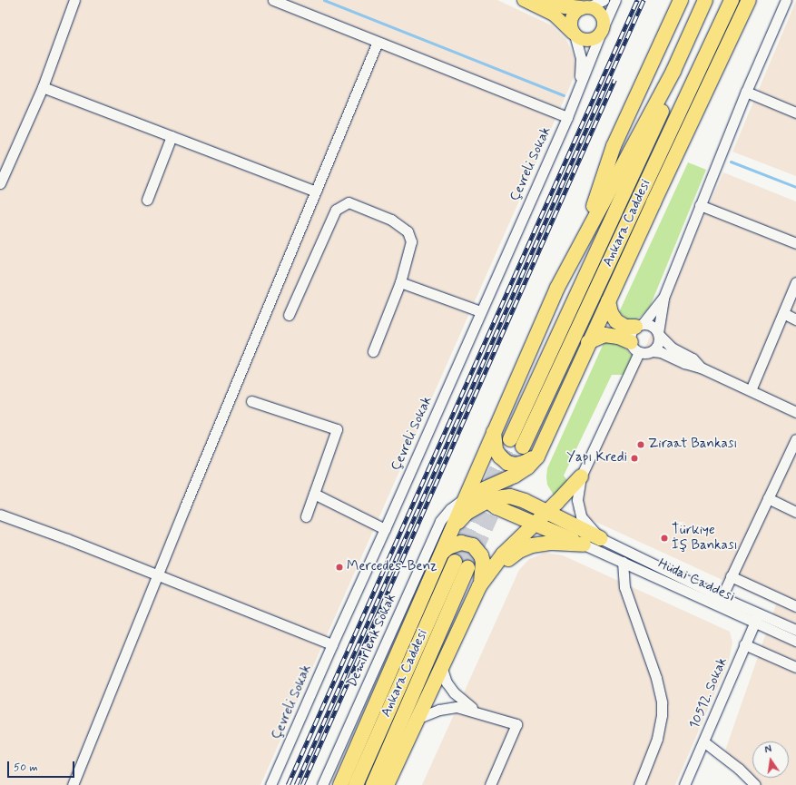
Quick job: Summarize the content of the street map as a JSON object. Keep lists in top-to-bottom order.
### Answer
{
  "streets": {
    "highway": ["Ankara Caddesi"],
    "street": [
      "Çevreli Sokak",
      "Hüdai Caddesi",
      "Demirlenk Sokak",
      "10512. Sokak"
    ]
  },
  "crossings": [
    ["Hüdai Caddesi", "10512. Sokak"]
  ],
  "places": [
    "Ziraat Bankası",
    "Yapı Kredi",
    "Türkiye İş Bankası",
    "Mercedes-Benz"
  ],
  "scale_bar": "50 m",
  "north": "top"
}
